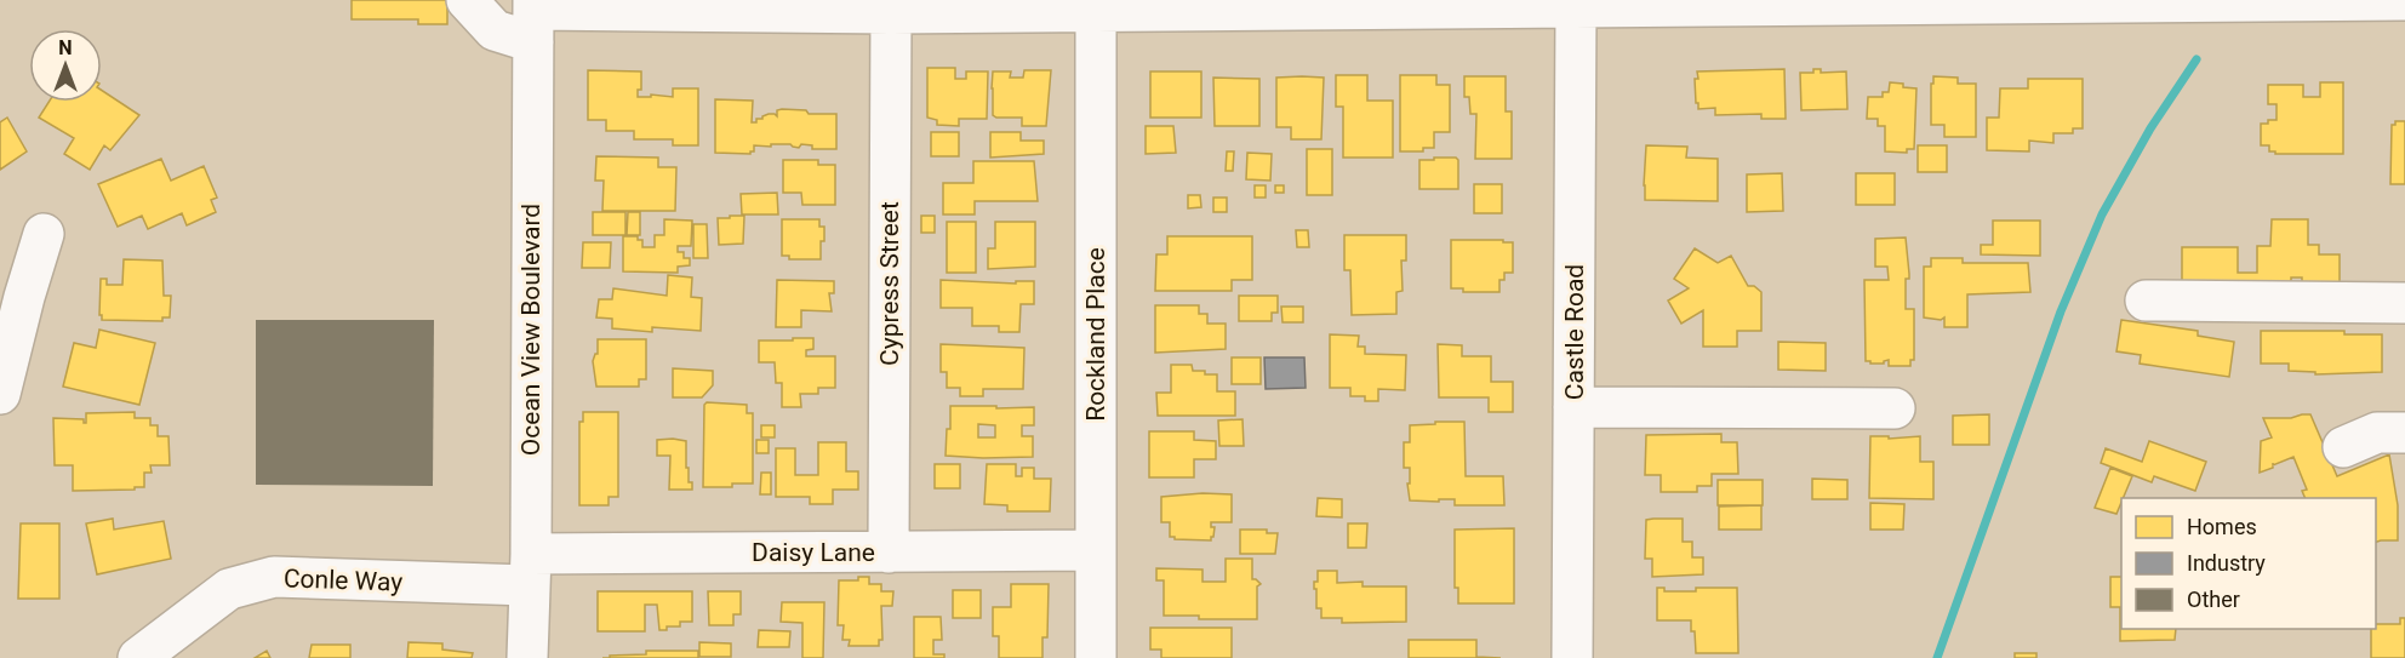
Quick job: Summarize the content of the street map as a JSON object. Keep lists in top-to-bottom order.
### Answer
{
  "streets": {
    "street": [
      "Cypress Street",
      "Ocean View Boulevard",
      "Castle Road",
      "Rockland Place",
      "Daisy Lane",
      "Conle Way"
    ]
  },
  "crossings": [
    ["Cypress Street", "Daisy Lane"],
    ["Ocean View Boulevard", "Daisy Lane"],
    ["Ocean View Boulevard", "Conle Way"],
    ["Rockland Place", "Daisy Lane"],
    ["Daisy Lane", "Conle Way"]
  ],
  "legend": ["Homes", "Industry", "Other"],
  "north": "top"
}
